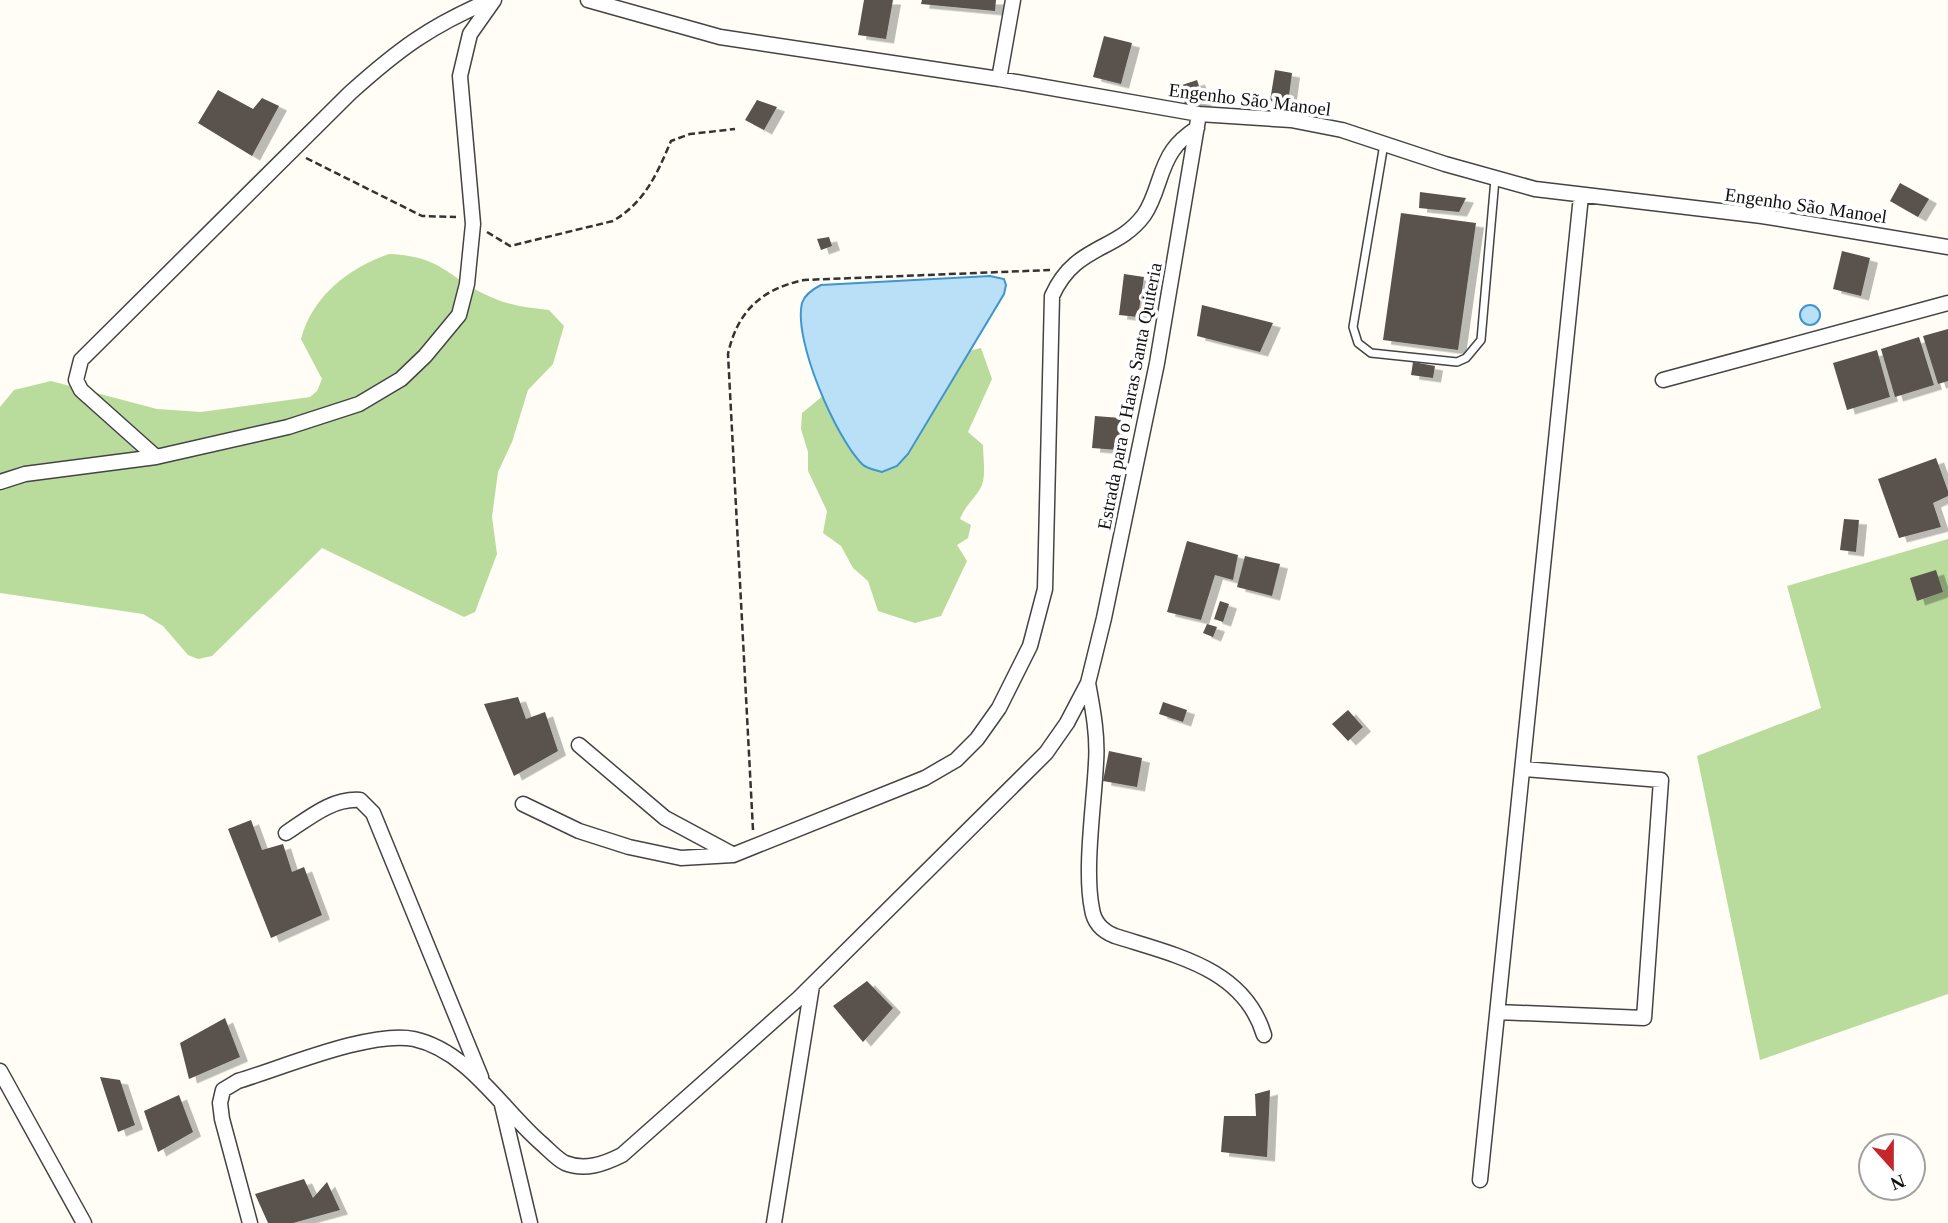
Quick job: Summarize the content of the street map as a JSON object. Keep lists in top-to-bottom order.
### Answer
{
  "streets": {
    "street": ["Engenho São Manoel", "Estrada para o Haras Santa Quiteria"]
  },
  "crossings": [
    ["Engenho São Manoel", "Estrada para o Haras Santa Quiteria"]
  ],
  "north": "bottom"
}
